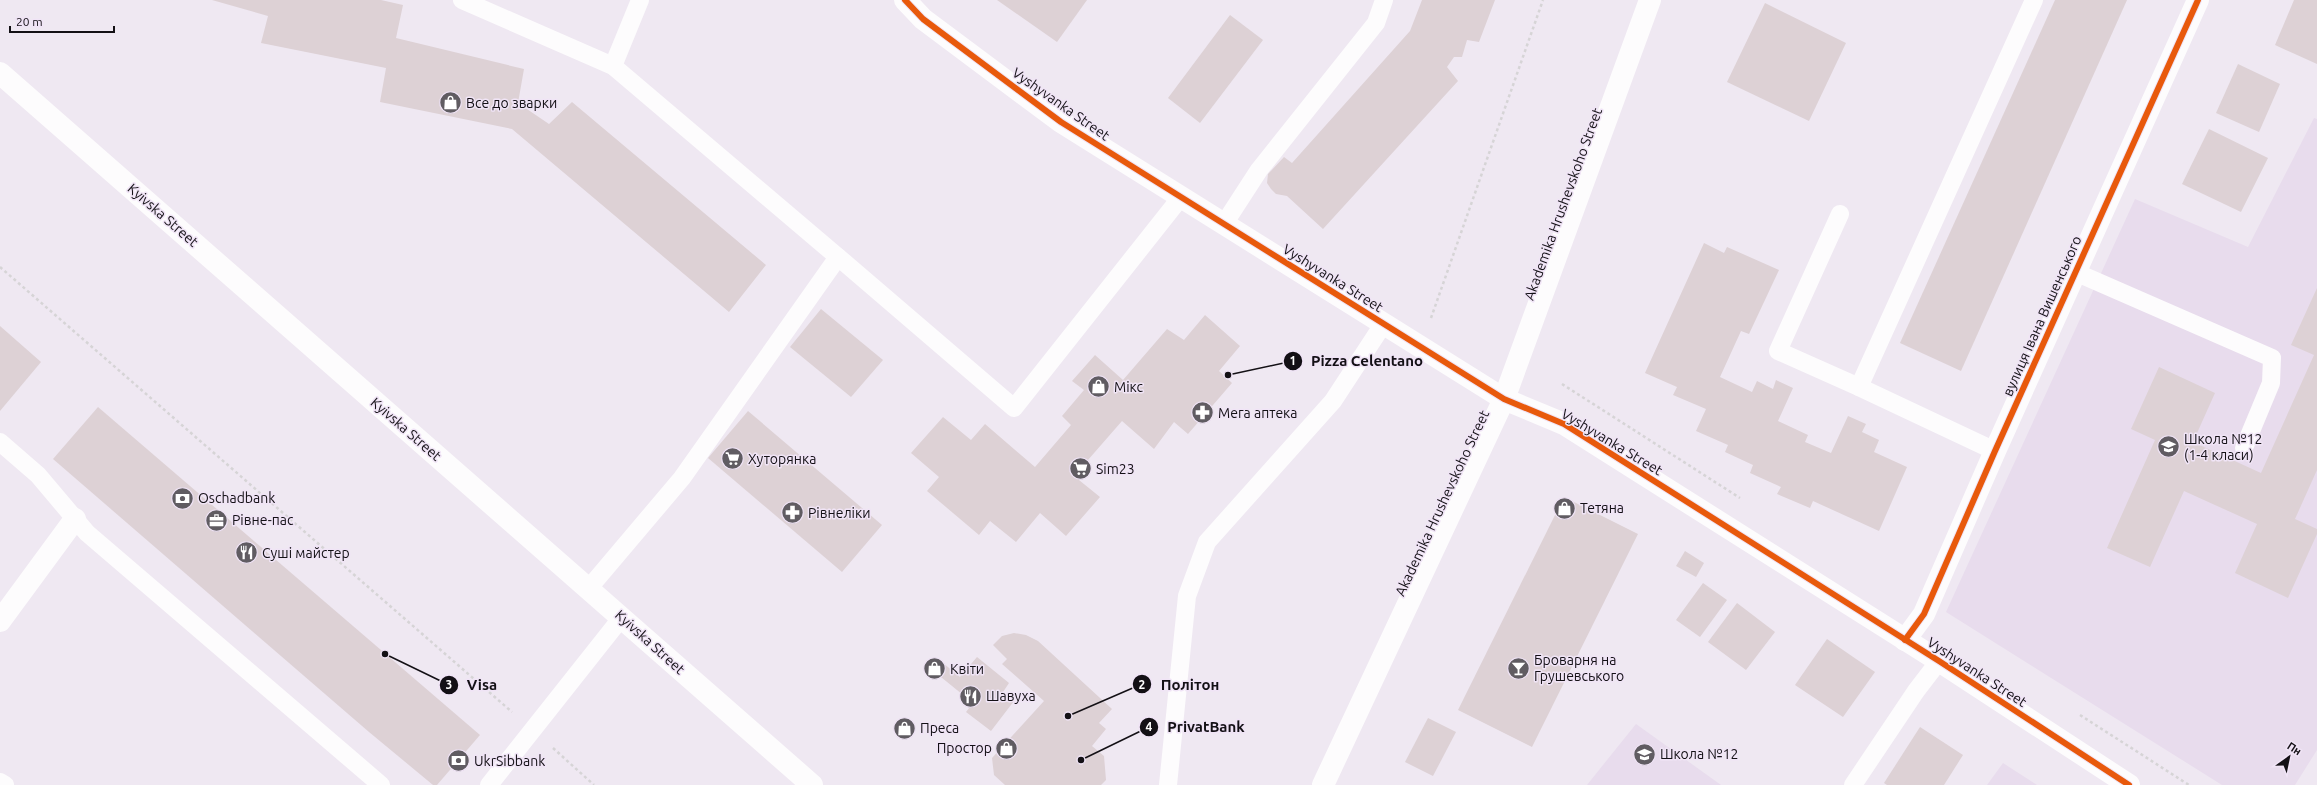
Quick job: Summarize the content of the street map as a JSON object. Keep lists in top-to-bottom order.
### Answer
{
  "streets": {
    "street": [
      "Vyshyvanka Street",
      "Akademika Hrushevskoho Street",
      "Kyivska Street",
      "вулиця Івана Вишенського"
    ]
  },
  "crossings": [
    ["Vyshyvanka Street", "Akademika Hrushevskoho Street"],
    ["Vyshyvanka Street", "вулиця Івана Вишенського"]
  ],
  "places": {
    "shop": [
      "Все до зварки",
      "Мікс",
      "Тетяна",
      "Квіти",
      "Преса",
      "Простор"
    ],
    "other": [
      "Pizza Celentano",
      "Visa",
      "Політон",
      "PrivatBank"
    ],
    "pharmacy": ["Мега аптека", "Рівнеліки"],
    "school or university": ["Школа №12 (1-4 класи)", "Школа №12"],
    "supermarket": ["Хуторянка", "Sim23"],
    "bank": ["Oschadbank", "UkrSibbank"],
    "office": ["Рівне-пас"],
    "restaurant": ["Суші майстер", "Шавуха"],
    "bar": ["Броварня на Грушевського"]
  },
  "scale_bar": "20 m",
  "north": "top right"
}
